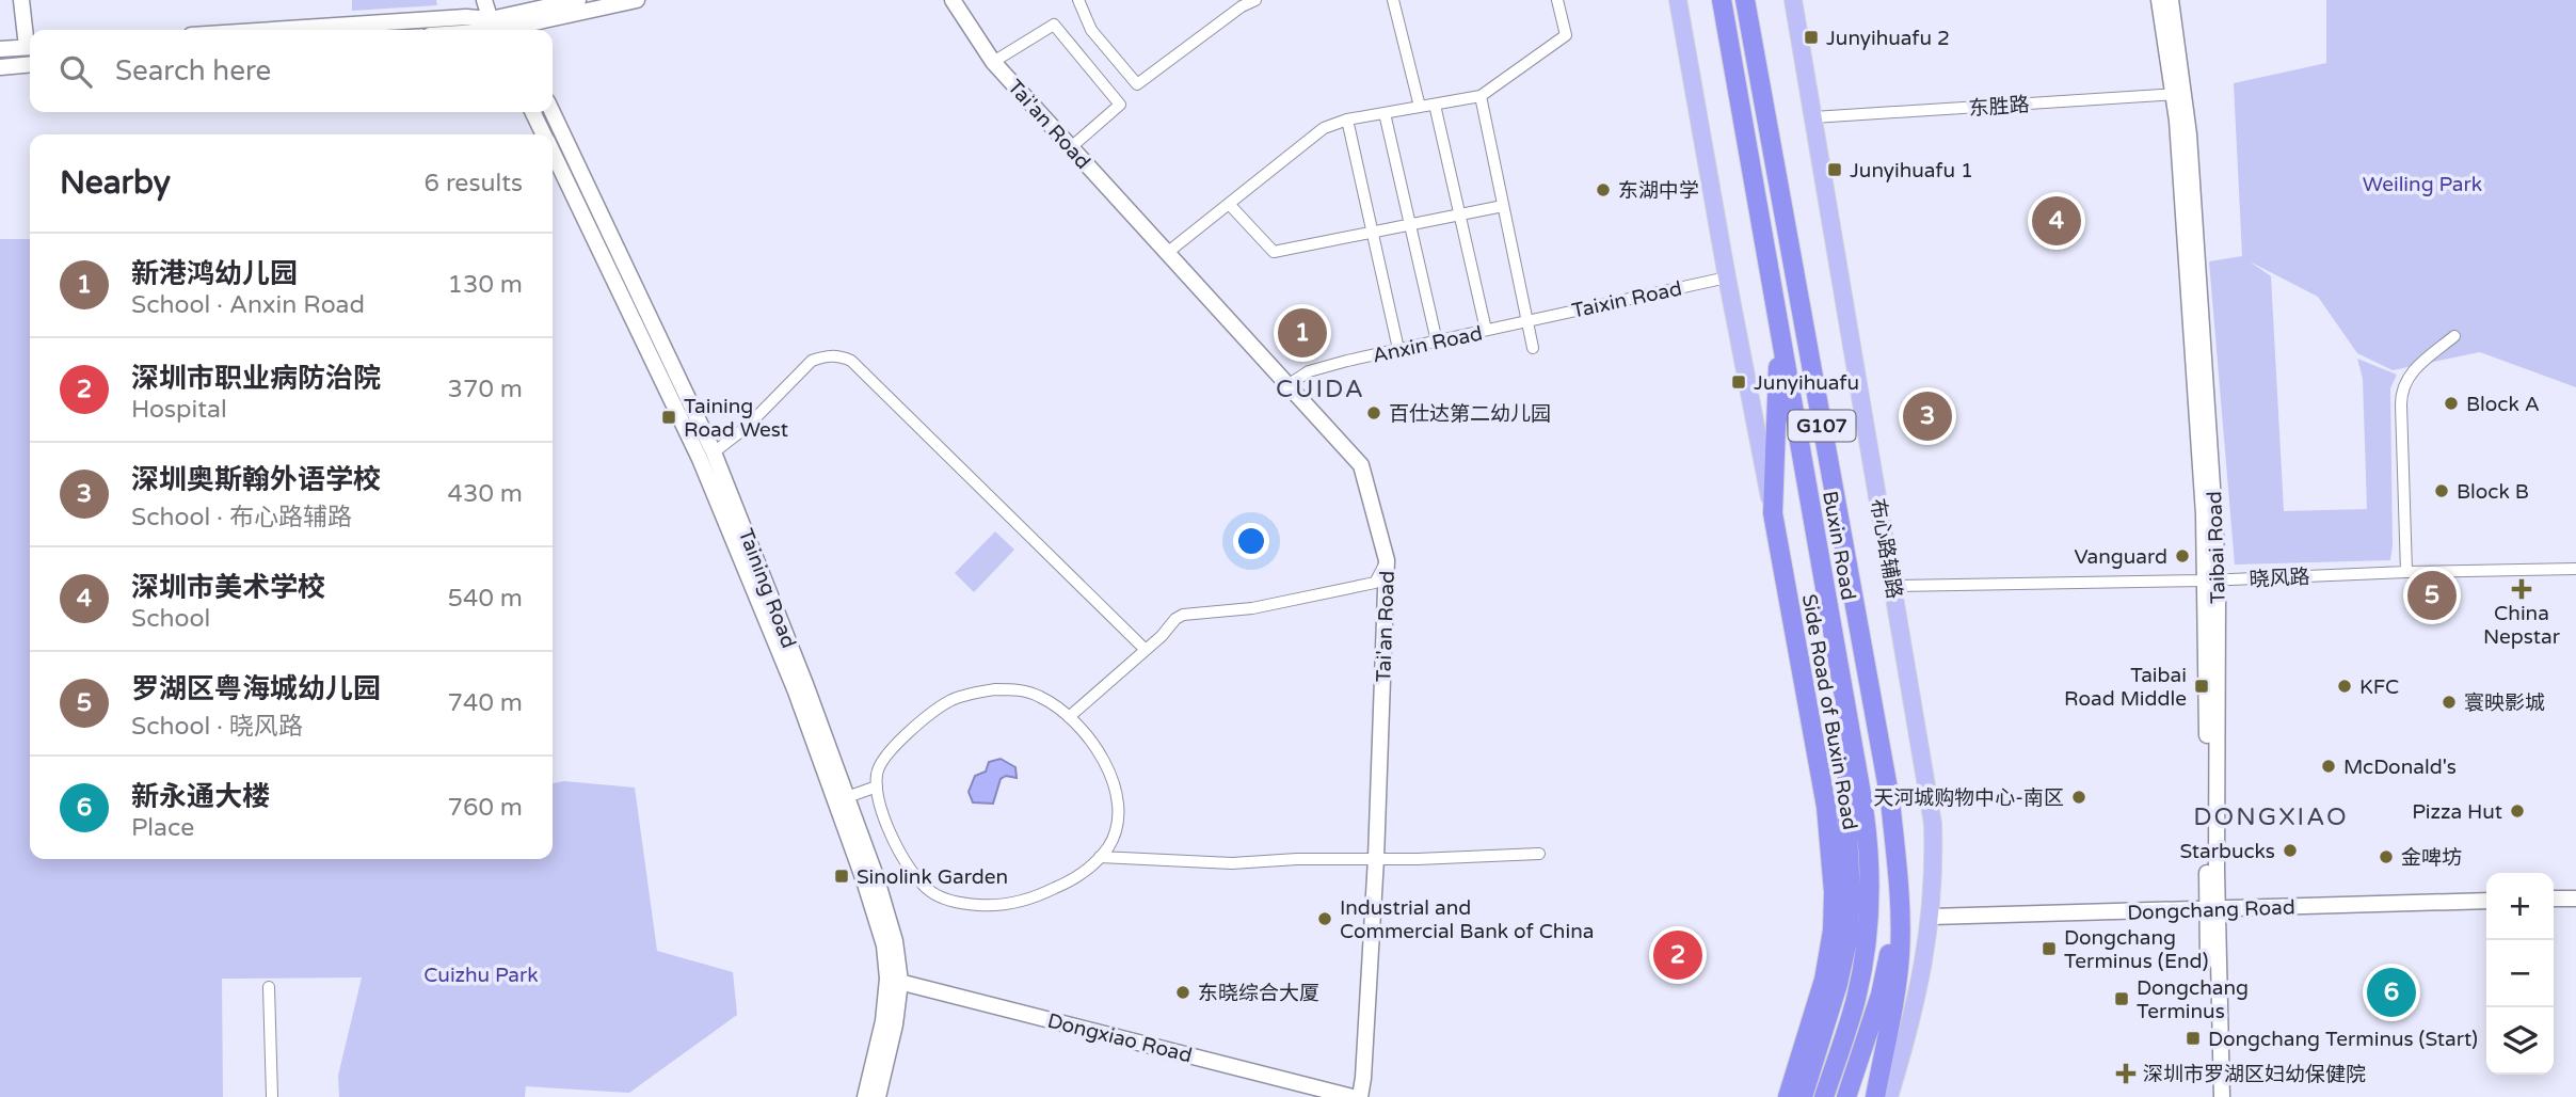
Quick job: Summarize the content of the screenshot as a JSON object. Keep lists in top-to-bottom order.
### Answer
{
  "streets": {
    "highway": ["G107", "Buxin Road", "Side Road of Buxin Road"],
    "main road": [
      "Tai'an Road",
      "Taibai Road",
      "布心路辅路",
      "Taining Road",
      "Dongchang Road",
      "Dongxiao Road"
    ],
    "street": [
      "东胜路",
      "Taixin Road",
      "Anxin Road",
      "晓风路"
    ]
  },
  "crossings": [
    ["东胜路", "Taibai Road"],
    ["东胜路", "布心路辅路"],
    ["Tai'an Road", "Anxin Road"],
    ["Taixin Road", "Anxin Road"],
    ["Buxin Road", "Side Road of Buxin Road"],
    ["Taibai Road", "晓风路"],
    ["Taibai Road", "Dongchang Road"],
    ["布心路辅路", "晓风路"],
    ["布心路辅路", "Dongchang Road"],
    ["Taining Road", "Dongxiao Road"]
  ],
  "districts": ["CUIDA", "DONGXIAO"],
  "parks": ["Weiling Park", "Cuizhu Park"],
  "places": {
    "transit": [
      "Junyihuafu 2",
      "Junyihuafu 1",
      "Junyihuafu",
      "Taining Road West",
      "Taibai Road Middle",
      "Sinolink Garden",
      "Dongchang Terminus (End)",
      "Dongchang Terminus",
      "Dongchang Terminus (Start)"
    ],
    "other": [
      "东湖中学",
      "Block A",
      "百仕达第二幼儿园",
      "Block B",
      "Vanguard",
      "KFC",
      "寰映影城",
      "McDonald's",
      "天河城购物中心-南区",
      "Pizza Hut",
      "Starbucks",
      "金啤坊",
      "Industrial and Commercial Bank of China",
      "东晓综合大厦"
    ],
    "health": ["China Nepstar", "深圳市罗湖区妇幼保健院"]
  },
  "page": {
    "search": "Search here",
    "heading": ["Nearby", "6 results"],
    "pins": [
      "4",
      "1",
      "3",
      "5",
      "2",
      "6"
    ],
    "list": [
      {
        "mark": "1",
        "name": "新港鸿幼儿园",
        "note": "School · Anxin Road",
        "value": "130 m"
      },
      {
        "mark": "2",
        "name": "深圳市职业病防治院",
        "note": "Hospital",
        "value": "370 m"
      },
      {
        "mark": "3",
        "name": "深圳奥斯翰外语学校",
        "note": "School · 布心路辅路",
        "value": "430 m"
      },
      {
        "mark": "4",
        "name": "深圳市美术学校",
        "note": "School",
        "value": "540 m"
      },
      {
        "mark": "5",
        "name": "罗湖区粤海城幼儿园",
        "note": "School · 晓风路",
        "value": "740 m"
      },
      {
        "mark": "6",
        "name": "新永通大楼",
        "note": "Place",
        "value": "760 m"
      }
    ],
    "map_buttons": ["+", "−"]
  }
}
